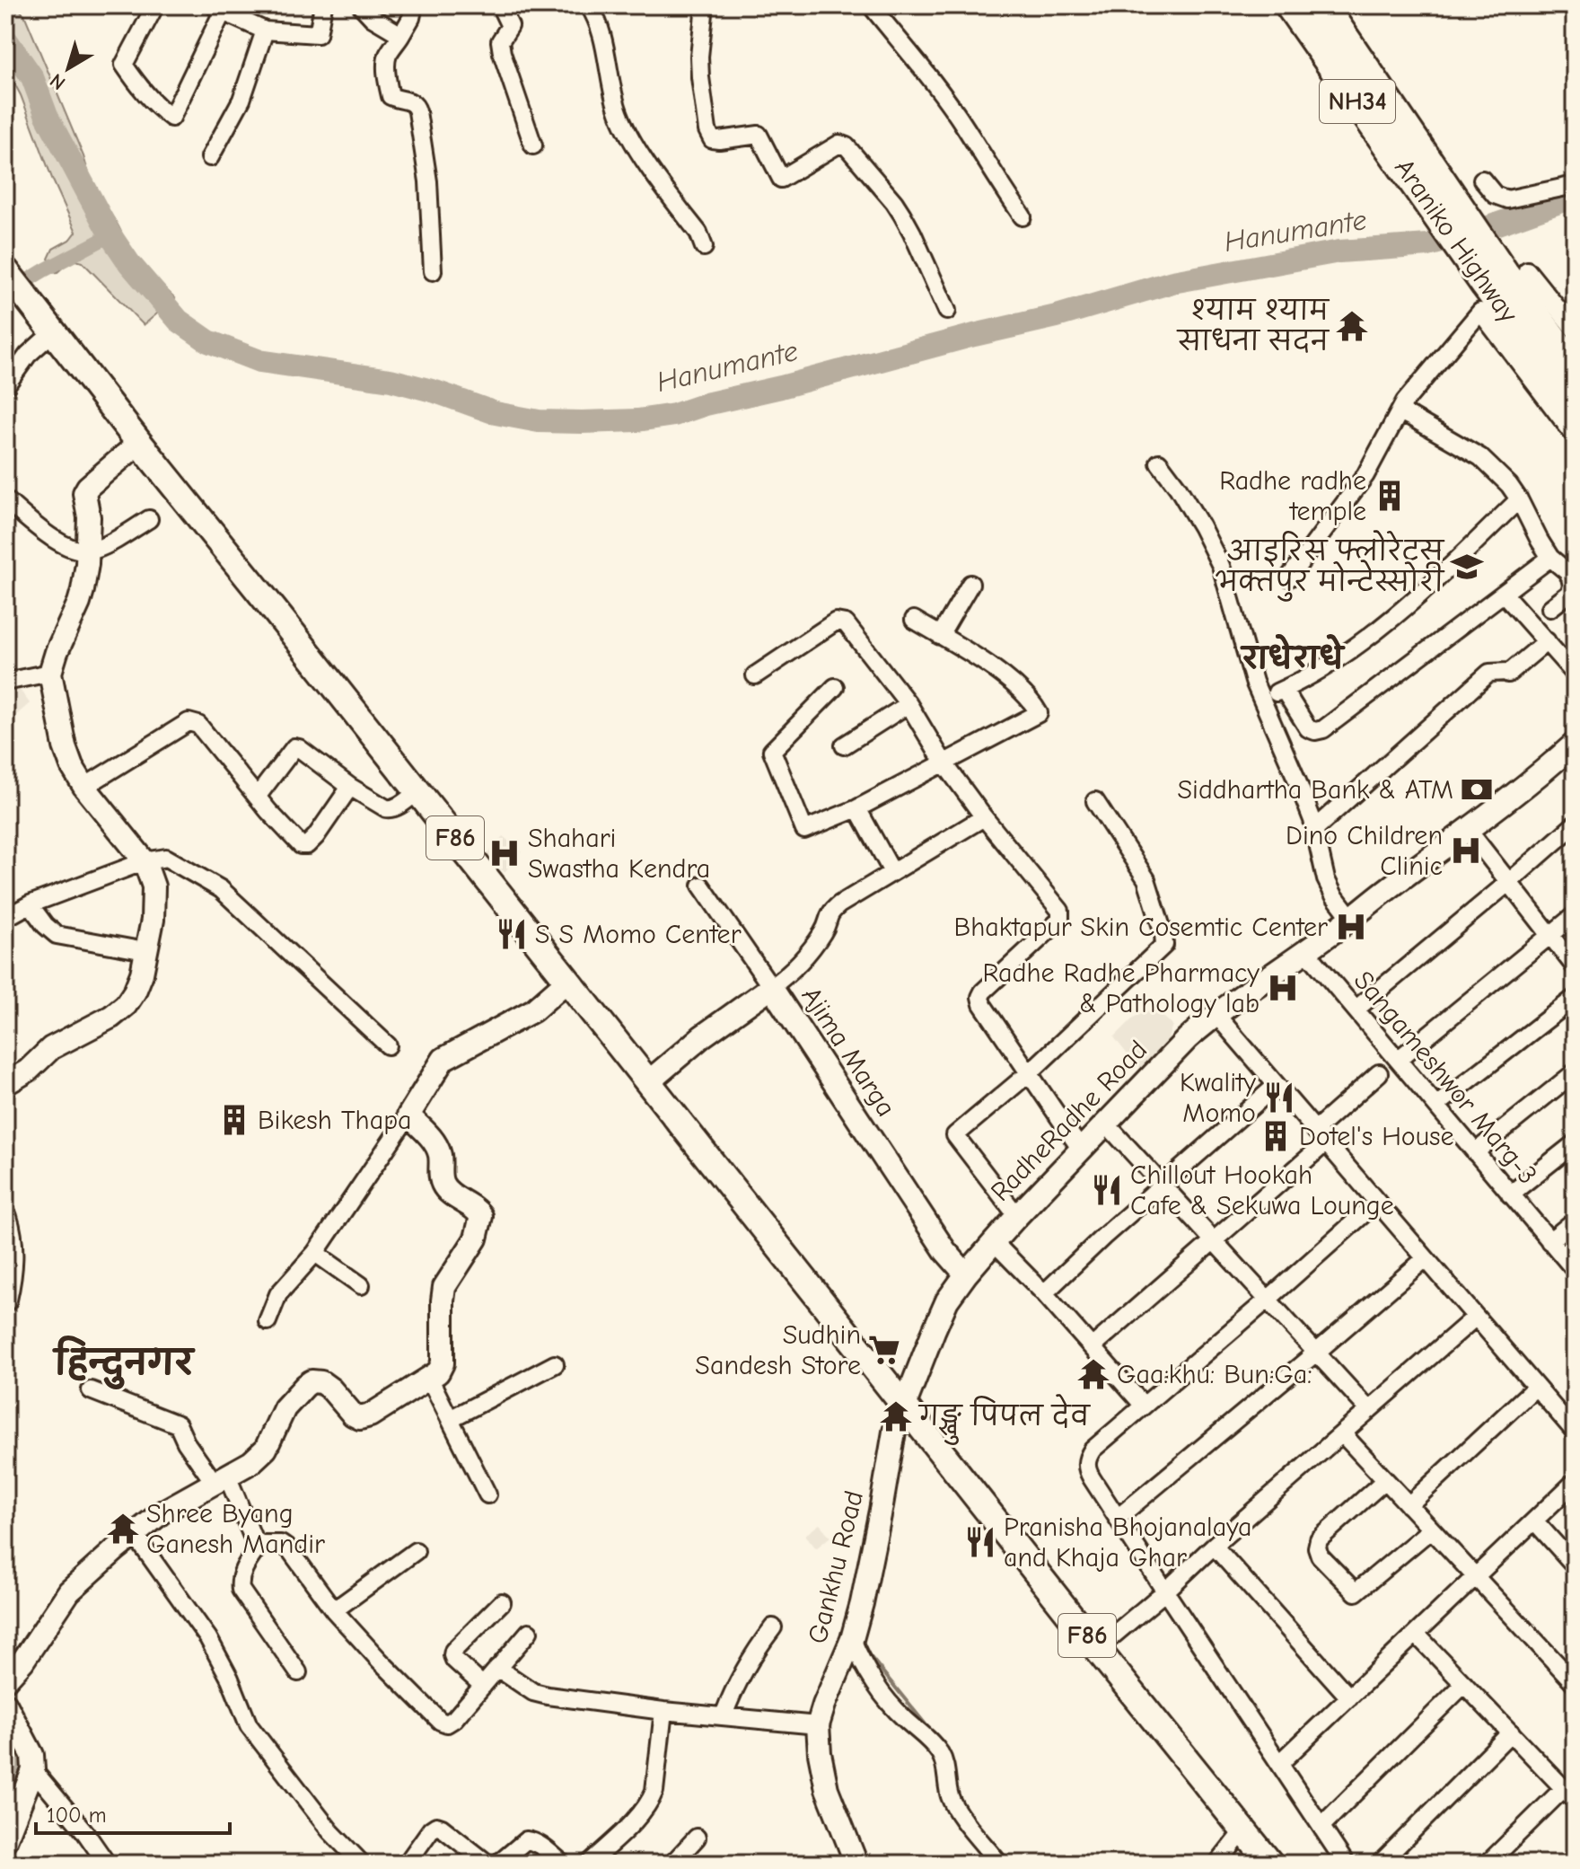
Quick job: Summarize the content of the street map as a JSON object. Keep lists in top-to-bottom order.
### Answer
{
  "streets": {
    "highway": ["NH34", "Araniko Highway"],
    "main road": [
      "F86",
      "Ajima Marga",
      "RadheRadhe Road",
      "Gankhu Road"
    ],
    "street": ["Sangameshwor Marg-3"]
  },
  "crossings": [
    ["F86", "Ajima Marga"],
    ["F86", "RadheRadhe Road"],
    ["F86", "Gankhu Road"],
    ["Ajima Marga", "RadheRadhe Road"],
    ["Sangameshwor Marg-3", "RadheRadhe Road"],
    ["RadheRadhe Road", "Gankhu Road"]
  ],
  "districts": ["राधेराधे", "हिन्दुनगर"],
  "water": ["Hanumante"],
  "places": {
    "temple": [
      "श्याम श्याम साधना सदन",
      "Gaa:khu: Bun:Ga:",
      "गङ्खु पिपल देव",
      "Shree Byang Ganesh Mandir"
    ],
    "building": ["Radhe radhe temple", "Bikesh Thapa", "Dotel's House"],
    "school or university": ["आइरिस फ्लोरेट्स भक्तपुर मोन्टेस्सोरी"],
    "bank": ["Siddhartha Bank & ATM"],
    "hospital": [
      "Dino Children Clinic",
      "Shahari Swastha Kendra",
      "Bhaktapur Skin Cosemtic Center",
      "Radhe Radhe Pharmacy & Pathology lab"
    ],
    "restaurant": [
      "S S Momo Center",
      "Kwality Momo",
      "Chillout Hookah Cafe & Sekuwa Lounge",
      "Pranisha Bhojanalaya and Khaja Ghar"
    ],
    "supermarket": ["Sudhin Sandesh Store"]
  },
  "scale_bar": "100 m",
  "north": "bottom left"
}
